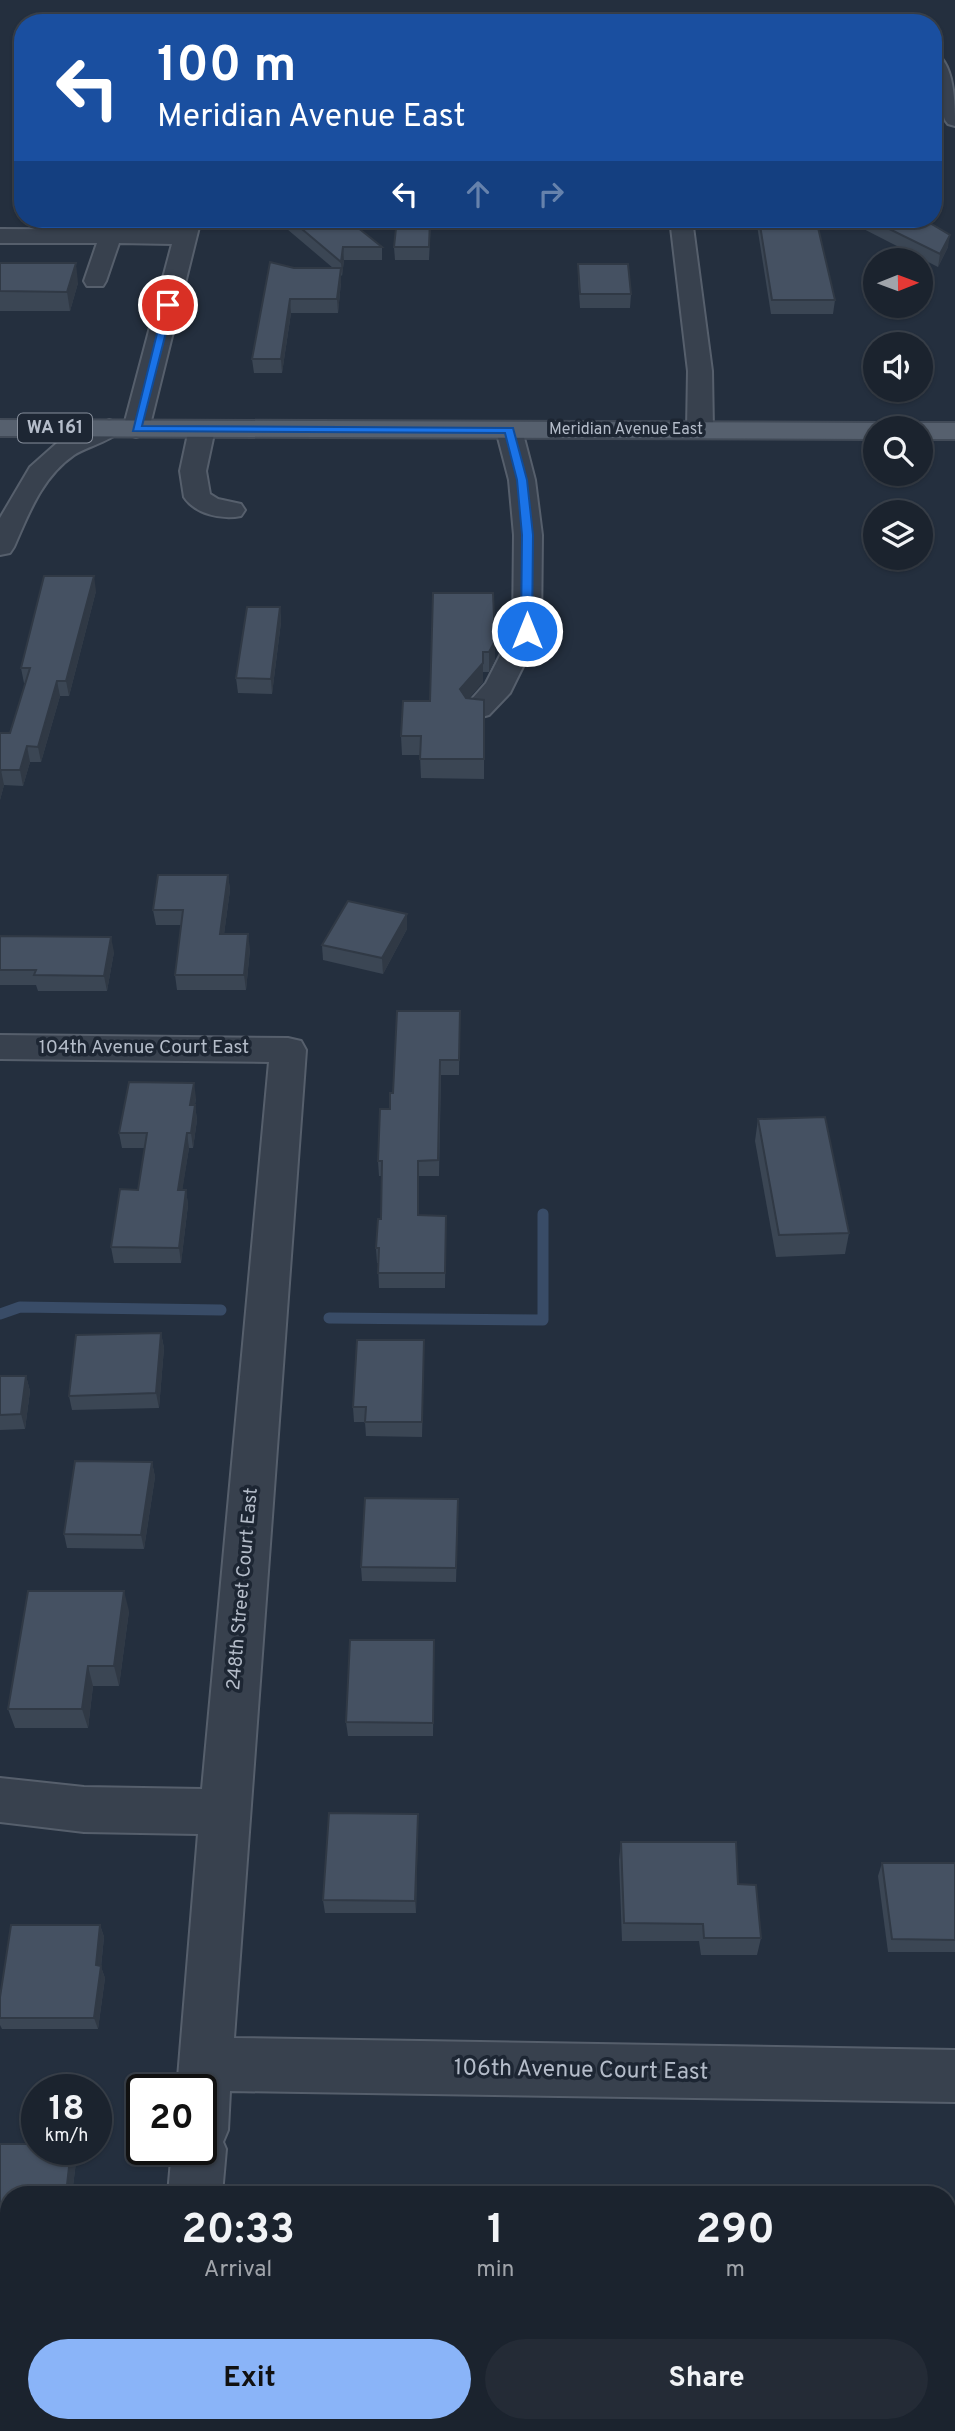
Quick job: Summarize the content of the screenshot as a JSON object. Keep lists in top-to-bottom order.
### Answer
{
  "streets": {
    "main road": ["WA 161", "Meridian Avenue East"],
    "street": ["104th Avenue Court East", "248th Street Court East", "106th Avenue Court East"]
  },
  "crossings": [
    ["104th Avenue Court East", "248th Street Court East"],
    ["248th Street Court East", "106th Avenue Court East"]
  ],
  "north": "right",
  "page": {
    "turn": ["100 m", "Meridian Avenue East"],
    "speed": "18 km/h",
    "limit": "20",
    "eta": [
      "20:33",
      "Arrival",
      "1",
      "min",
      "290",
      "m"
    ],
    "buttons": ["Exit", "Share"]
  }
}
